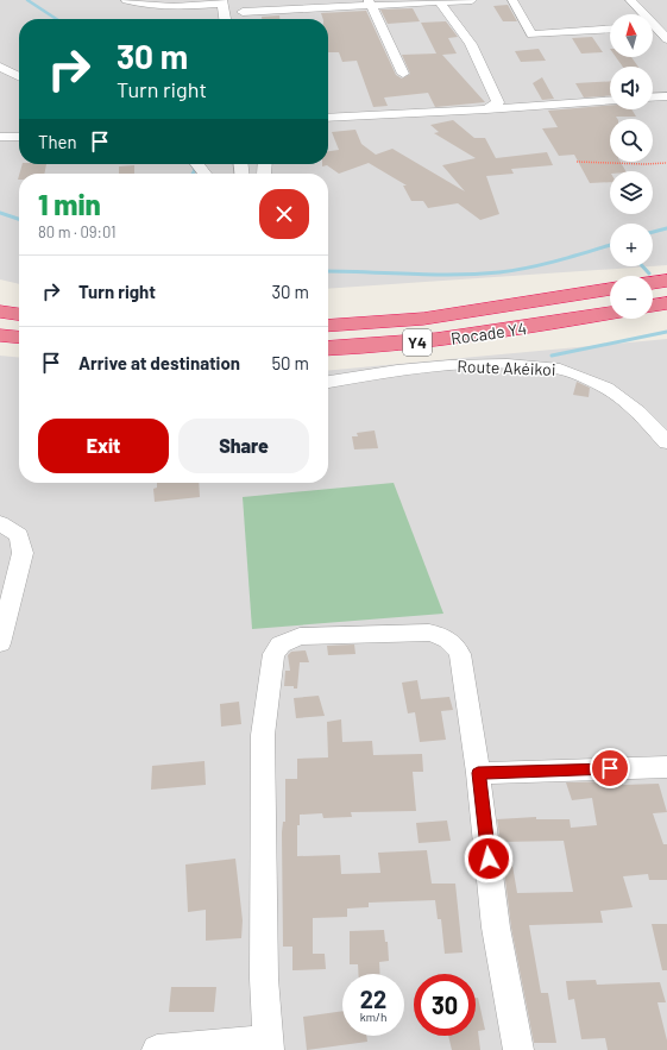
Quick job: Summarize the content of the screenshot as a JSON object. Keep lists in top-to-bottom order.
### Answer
{
  "streets": {
    "highway": ["Rocade Y4", "Y4"],
    "street": ["Route Akéikoi"]
  },
  "north": "top",
  "page": {
    "map_buttons": ["+", "−"],
    "turn": ["30 m", "Turn right"],
    "then": "Then",
    "heading": ["1 min", "80 m · 09:01"],
    "list": [
      {
        "name": "Turn right",
        "value": "30 m"
      },
      {
        "name": "Arrive at destination",
        "value": "50 m"
      }
    ],
    "buttons": ["Exit", "Share"],
    "speed": "22 km/h",
    "limit": "30"
  }
}
